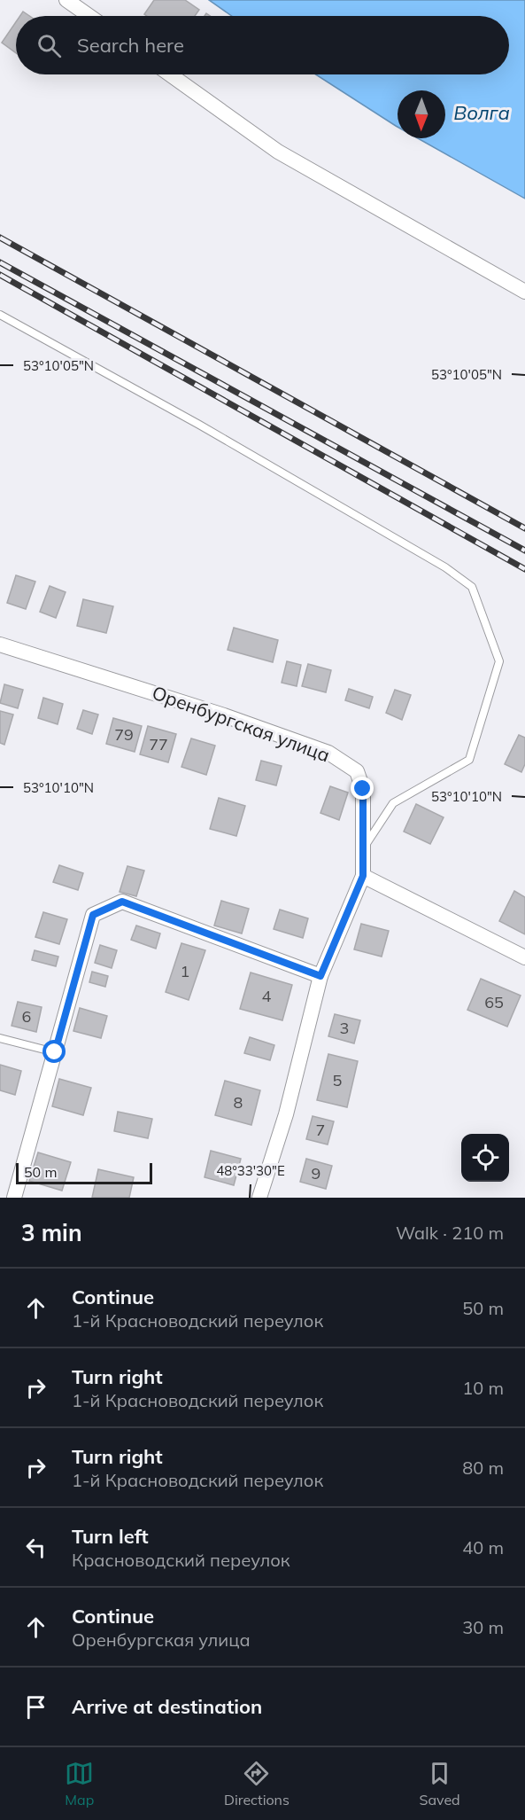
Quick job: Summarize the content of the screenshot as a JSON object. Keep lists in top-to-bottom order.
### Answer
{
  "streets": {
    "street": ["Оренбургская улица"]
  },
  "water": ["Волга"],
  "house_numbers": [
    "79",
    "77",
    "1",
    "4",
    "65",
    "6",
    "3",
    "5",
    "8",
    "7",
    "9"
  ],
  "scale_bar": "50 m",
  "north": "bottom",
  "page": {
    "search": "Search here",
    "scale": "50 m",
    "heading": ["3 min", "Walk · 210 m"],
    "list": [
      ["Continue", "1-й Красноводский переулок", "50 m"],
      ["Turn right", "1-й Красноводский переулок", "10 m"],
      ["Turn right", "1-й Красноводский переулок", "80 m"],
      ["Turn left", "Красноводский переулок", "40 m"],
      ["Continue", "Оренбургская улица", "30 m"],
      "Arrive at destination"
    ],
    "nav": ["Map", "Directions", "Saved"]
  },
  "coordinates": ["53°10'05\"N", "53°10'10\"N", "48°33'30\"E"]
}
